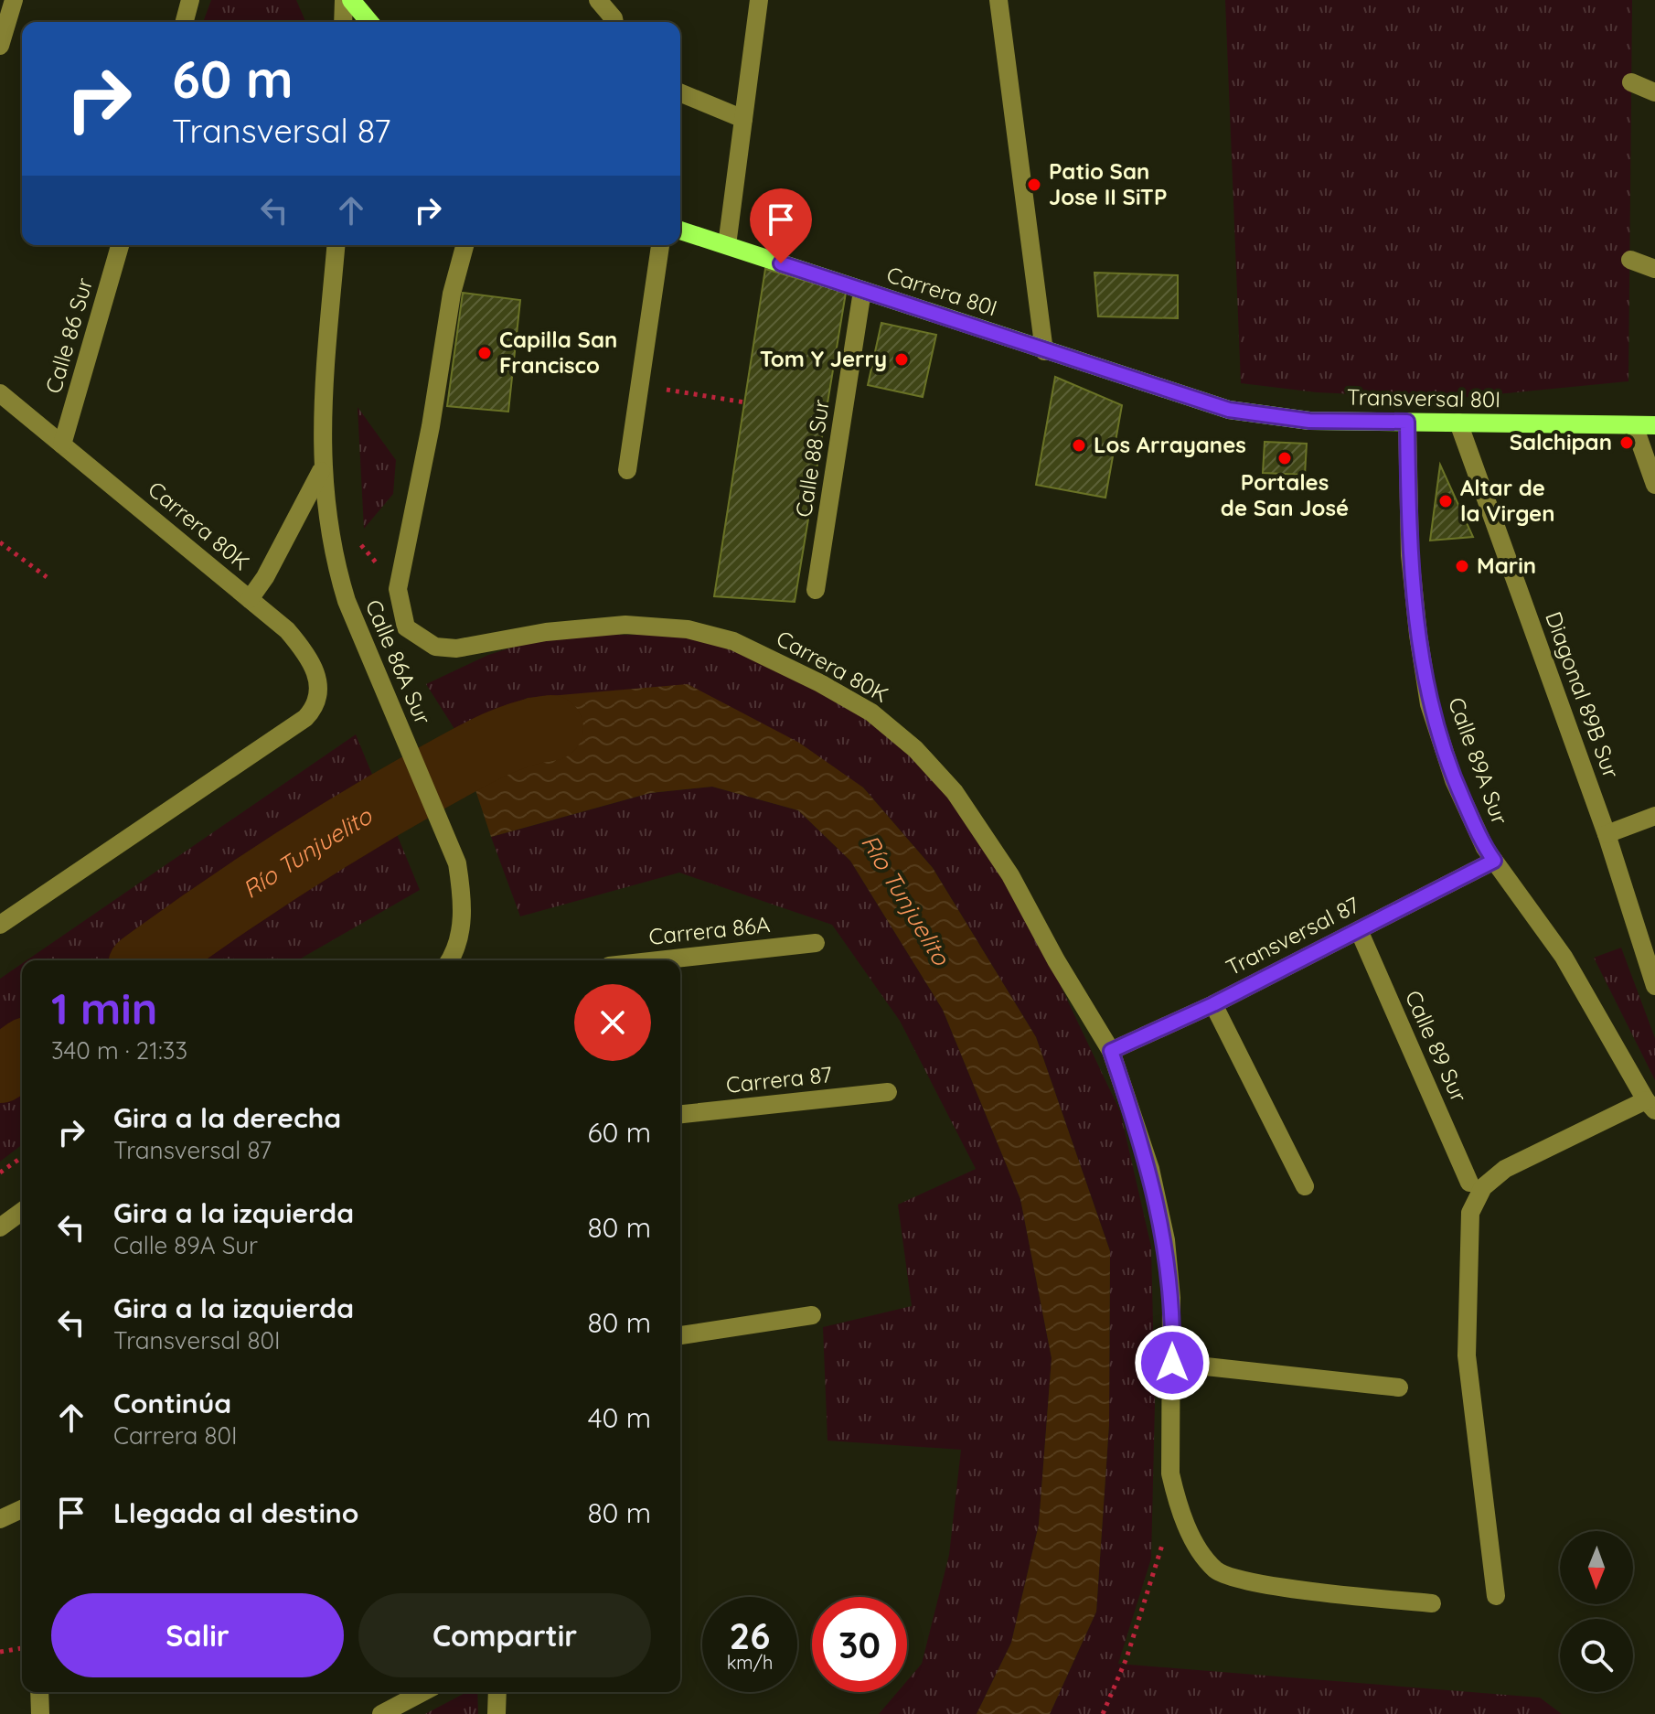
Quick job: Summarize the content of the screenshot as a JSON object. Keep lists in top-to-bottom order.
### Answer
{
  "streets": {
    "main road": ["Carrera 80I", "Transversal 80I"],
    "street": [
      "Calle 86 Sur",
      "Calle 88 Sur",
      "Carrera 80K",
      "Calle 86A Sur",
      "Diagonal 89B Sur",
      "Calle 89A Sur",
      "Carrera 86A",
      "Transversal 87",
      "Calle 89 Sur",
      "Carrera 87"
    ]
  },
  "crossings": [
    ["Carrera 80I", "Transversal 80I"],
    ["Carrera 80I", "Calle 88 Sur"],
    ["Calle 86 Sur", "Carrera 80K"],
    ["Transversal 80I", "Diagonal 89B Sur"],
    ["Transversal 80I", "Calle 89A Sur"],
    ["Carrera 80K", "Calle 86A Sur"],
    ["Carrera 80K", "Transversal 87"],
    ["Calle 89A Sur", "Transversal 87"],
    ["Transversal 87", "Calle 89 Sur"]
  ],
  "water": ["Río Tunjuelito"],
  "places": [
    "Patio San Jose II SiTP",
    "Capilla San Francisco",
    "Tom Y Jerry",
    "Salchipan",
    "Los Arrayanes",
    "Portales de San José",
    "Altar de la Virgen",
    "Marin"
  ],
  "north": "bottom",
  "page": {
    "turn": ["60 m", "Transversal 87"],
    "heading": ["1 min", "340 m · 21:33"],
    "list": [
      {
        "name": "Gira a la derecha",
        "note": "Transversal 87",
        "value": "60 m"
      },
      {
        "name": "Gira a la izquierda",
        "note": "Calle 89A Sur",
        "value": "80 m"
      },
      {
        "name": "Gira a la izquierda",
        "note": "Transversal 80I",
        "value": "80 m"
      },
      {
        "name": "Continúa",
        "note": "Carrera 80I",
        "value": "40 m"
      },
      {
        "name": "Llegada al destino",
        "value": "80 m"
      }
    ],
    "buttons": ["Salir", "Compartir"],
    "speed": "26 km/h",
    "limit": "30"
  }
}
